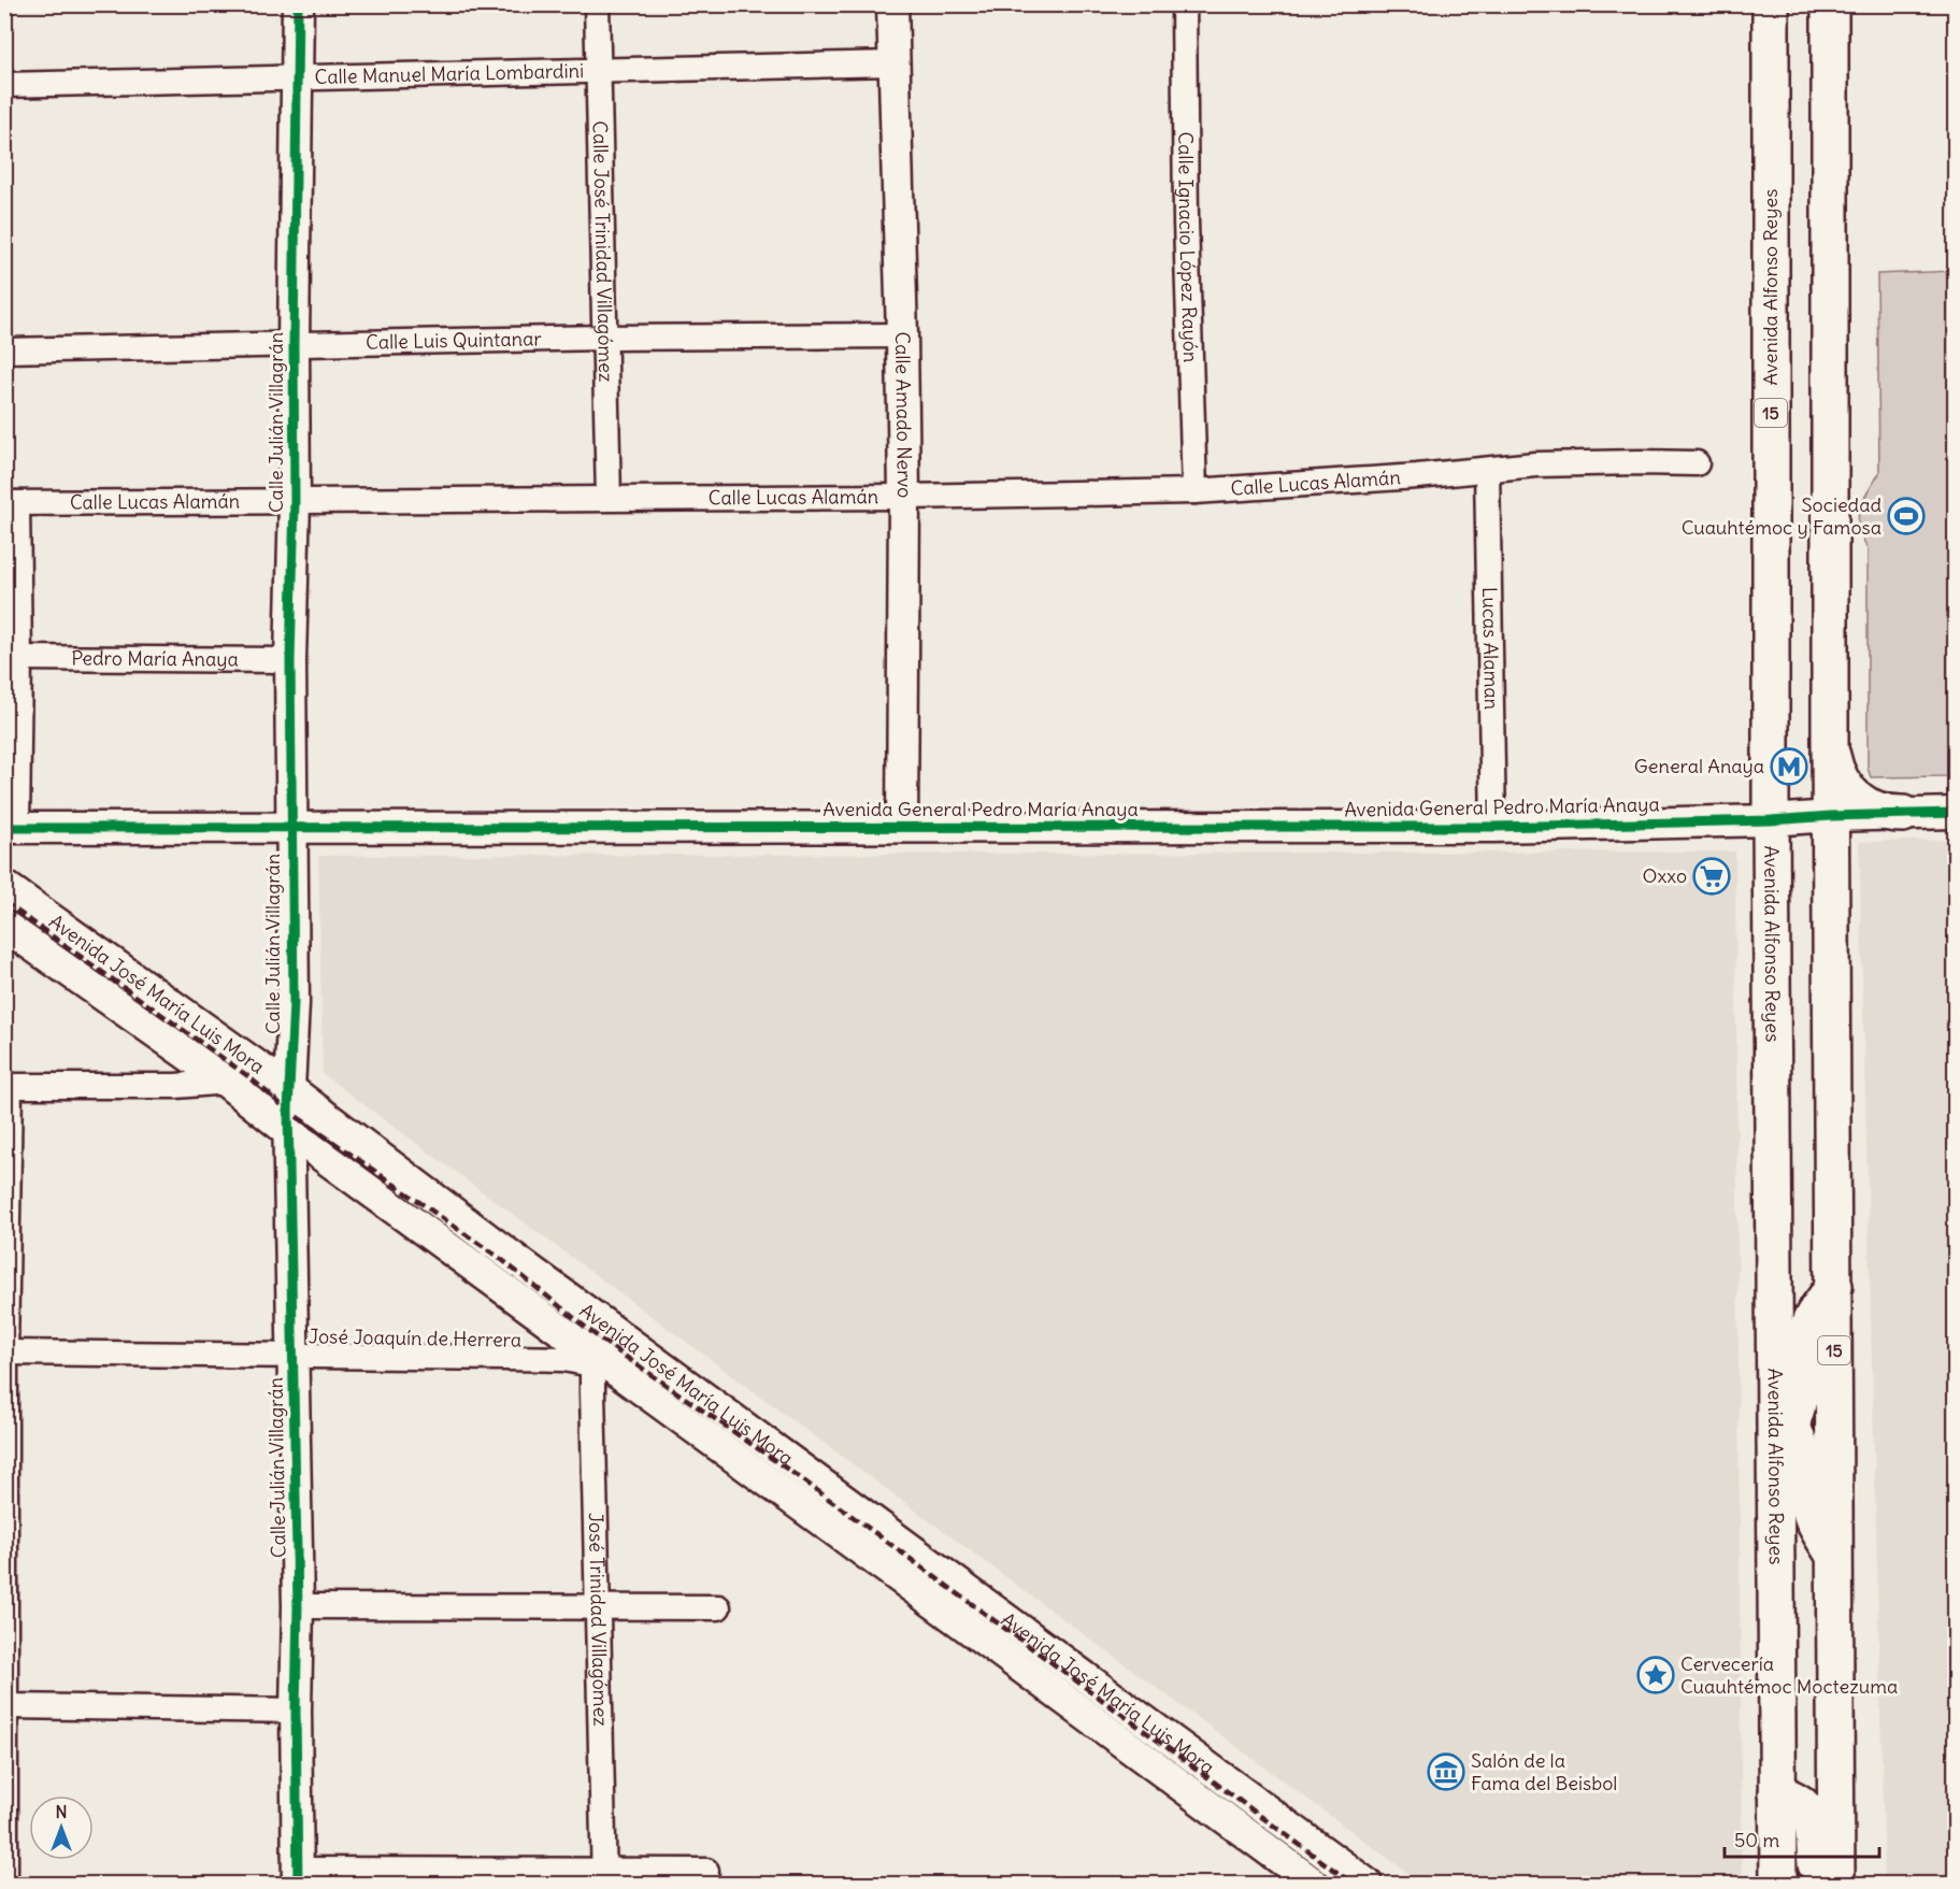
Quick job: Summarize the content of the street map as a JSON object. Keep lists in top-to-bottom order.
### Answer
{
  "streets": {
    "highway": ["Avenida Alfonso Reyes", "15"],
    "street": [
      "Calle Manuel María Lombardini",
      "Calle Ignacio López Rayón",
      "Calle José Trinidad Villagómez",
      "Calle Luis Quintanar",
      "Calle Amado Nervo",
      "Calle Julián Villagrán",
      "Calle Lucas Alamán",
      "Lucas Alaman",
      "Pedro María Anaya",
      "Avenida General Pedro María Anaya",
      "Avenida José María Luis Mora",
      "José Joaquín de Herrera",
      "José Trinidad Villagómez"
    ]
  },
  "crossings": [
    ["Calle Manuel María Lombardini", "Calle José Trinidad Villagómez"],
    ["Calle Manuel María Lombardini", "Calle Amado Nervo"],
    ["Calle Manuel María Lombardini", "Calle Julián Villagrán"],
    ["Calle Ignacio López Rayón", "Calle Lucas Alamán"],
    ["Calle José Trinidad Villagómez", "Calle Luis Quintanar"],
    ["Calle José Trinidad Villagómez", "Calle Lucas Alamán"],
    ["Avenida Alfonso Reyes", "Avenida General Pedro María Anaya"],
    ["Calle Luis Quintanar", "Calle Amado Nervo"],
    ["Calle Luis Quintanar", "Calle Julián Villagrán"],
    ["15", "Avenida General Pedro María Anaya"],
    ["Calle Amado Nervo", "Calle Lucas Alamán"],
    ["Calle Amado Nervo", "Avenida General Pedro María Anaya"],
    ["Calle Julián Villagrán", "Calle Lucas Alamán"],
    ["Calle Julián Villagrán", "Pedro María Anaya"],
    ["Calle Julián Villagrán", "Avenida General Pedro María Anaya"],
    ["Calle Julián Villagrán", "Avenida José María Luis Mora"],
    ["Calle Julián Villagrán", "José Joaquín de Herrera"],
    ["Calle Lucas Alamán", "Lucas Alaman"],
    ["Lucas Alaman", "Avenida General Pedro María Anaya"],
    ["Avenida José María Luis Mora", "José Joaquín de Herrera"],
    ["Avenida José María Luis Mora", "José Trinidad Villagómez"],
    ["José Joaquín de Herrera", "José Trinidad Villagómez"]
  ],
  "places": {
    "sports": ["Sociedad Cuauhtémoc y Famosa"],
    "metro station": ["General Anaya"],
    "supermarket": ["Oxxo"],
    "place": ["Cervecería Cuauhtémoc Moctezuma"],
    "museum": ["Salón de la Fama del Beisbol"]
  },
  "scale_bar": "50 m",
  "north": "top"
}
